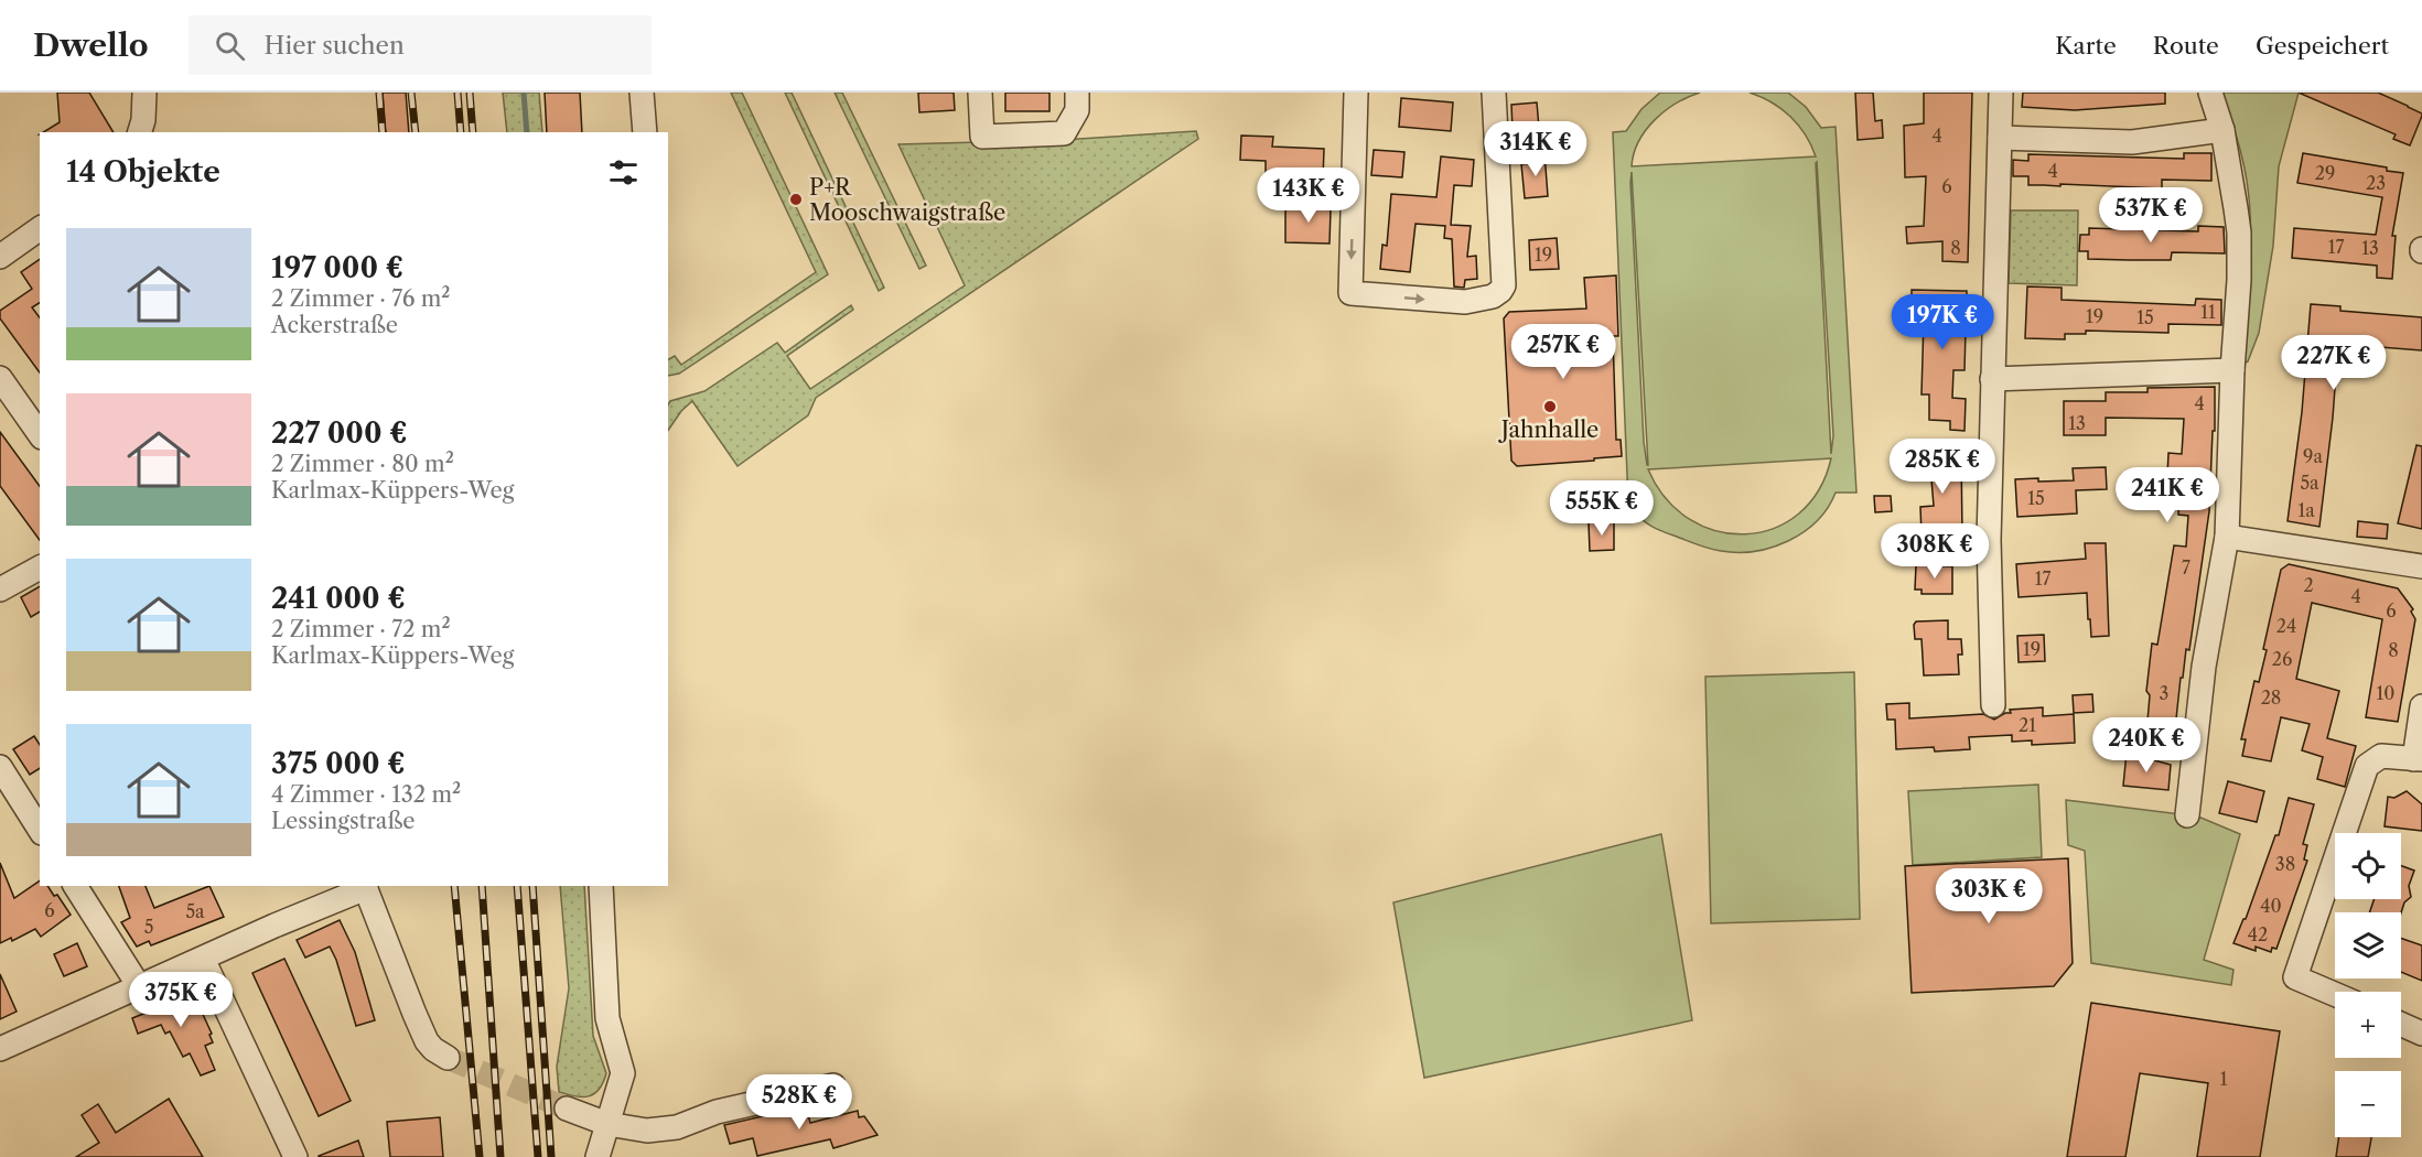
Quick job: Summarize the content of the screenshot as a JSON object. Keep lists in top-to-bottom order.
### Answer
{
  "places": ["P+R Mooschwaigstraße", "Jahnhalle"],
  "house_numbers": [
    "4",
    "4",
    "29",
    "23",
    "6",
    "17",
    "8",
    "13",
    "19",
    "11",
    "19",
    "15",
    "4",
    "13",
    "9a",
    "5a",
    "15",
    "1a",
    "7",
    "17",
    "2",
    "4",
    "6",
    "24",
    "19",
    "8",
    "26",
    "3",
    "10",
    "28",
    "21",
    "38",
    "40",
    "6",
    "5a",
    "5",
    "42",
    "1"
  ],
  "page": {
    "header": "Dwello",
    "search": "Hier suchen",
    "nav": ["Karte", "Route", "Gespeichert"],
    "price": [
      "314K €",
      "143K €",
      "537K €",
      "197K €",
      "257K €",
      "227K €",
      "285K €",
      "241K €",
      "555K €",
      "308K €",
      "240K €",
      "303K €",
      "375K €",
      "528K €"
    ],
    "heading": "14 Objekte",
    "list": [
      {
        "name": "197 000 €",
        "note": "2 Zimmer · 76 m² · Ackerstraße"
      },
      {
        "name": "227 000 €",
        "note": "2 Zimmer · 80 m² · Karlmax-Küppers-Weg"
      },
      {
        "name": "241 000 €",
        "note": "2 Zimmer · 72 m² · Karlmax-Küppers-Weg"
      },
      {
        "name": "375 000 €",
        "note": "4 Zimmer · 132 m² · Lessingstraße"
      }
    ],
    "map_buttons": ["+", "−"]
  }
}
